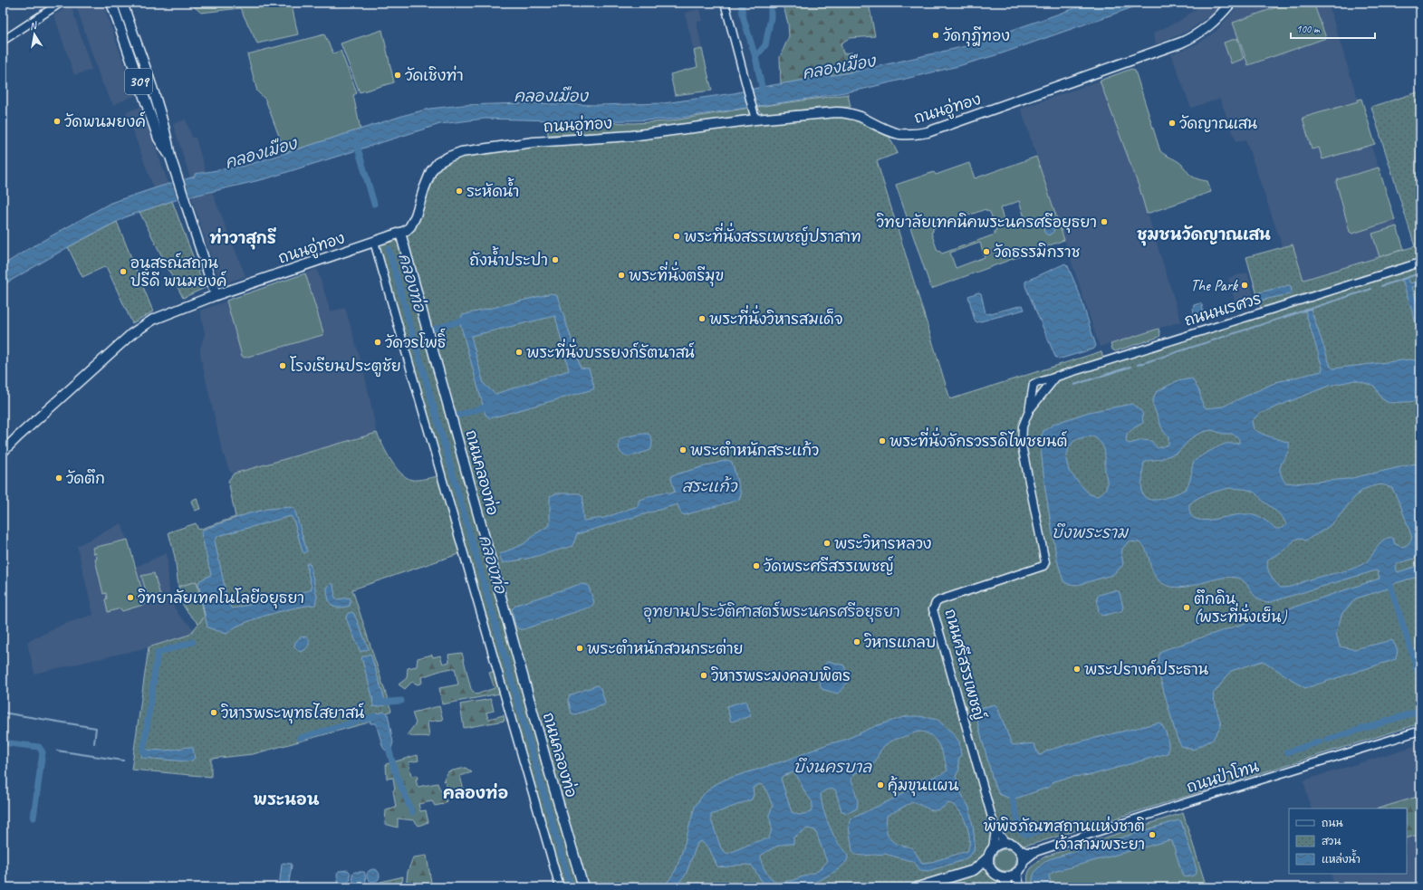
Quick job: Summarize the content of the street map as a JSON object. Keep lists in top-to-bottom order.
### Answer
{
  "streets": {
    "main road": ["309", "ถนนอู่ทอง", "ถนนคลองท่อ"],
    "street": ["ถนนนเรศวร", "ถนนศรีสรรเพชญ์", "ถนนป่าโทน"]
  },
  "crossings": [
    ["309", "ถนนอู่ทอง"],
    ["ถนนอู่ทอง", "ถนนคลองท่อ"],
    ["ถนนนเรศวร", "ถนนศรีสรรเพชญ์"],
    ["ถนนศรีสรรเพชญ์", "ถนนป่าโทน"]
  ],
  "districts": [
    "ชุมชนวัดญาณเสน",
    "ท่าวาสุกรี",
    "คลองท่อ",
    "พระนอน"
  ],
  "water": [
    "คลองเมือง",
    "คลองท่อ",
    "สระแก้ว",
    "บึงพระราม",
    "บึงนครบาล"
  ],
  "parks": ["อุทยานประวัติศาสตร์พระนครศรีอยุธยา"],
  "places": [
    "วัดกุฎีทอง",
    "วัดเชิงท่า",
    "วัดพนมยงค์",
    "วัดญาณเสน",
    "ระหัดน้ำ",
    "วิทยาลัยเทคนิคพระนครศรีอยุธยา",
    "พระที่นั่งสรรเพชญ์ปราสาท",
    "วัดธรรมิกราช",
    "ถังน้ำประปา",
    "อนุสรณ์สถาน ปรีดี พนมยงค์",
    "พระที่นั่งตรีมุข",
    "The Park",
    "พระที่นั่งวิหารสมเด็จ",
    "วัดวรโพธิ์",
    "พระที่นั่งบรรยงก์รัตนาสน์",
    "โรงเรียนประตูชัย",
    "พระที่นั่งจักรวรรดิไพชยนต์",
    "พระตำหนักสระแก้ว",
    "วัดตึก",
    "พระวิหารหลวง",
    "วัดพระศรีสรรเพชญ์",
    "วิทยาลัยเทคโนโลยีอยุธยา",
    "ตึกดิน (พระที่นั่งเย็น)",
    "วิหารแกลบ",
    "พระตำหนักสวนกระต่าย",
    "พระปรางค์ประธาน",
    "วิหารพระมงคลบพิตร",
    "วิหารพระพุทธไสยาสน์",
    "คุ้มขุนแผน",
    "พิพิธภัณฑสถานแห่งชาติ เจ้าสามพระยา"
  ],
  "legend": ["ถนน", "สวน", "แหล่งน้ำ"],
  "scale_bar": "100 m",
  "north": "top"
}
